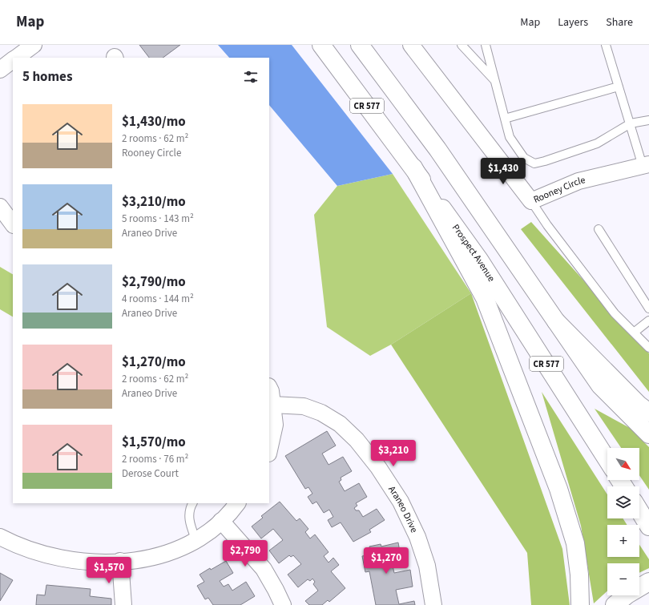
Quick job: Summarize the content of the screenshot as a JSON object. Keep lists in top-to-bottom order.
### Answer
{
  "streets": {
    "main road": ["CR 577", "Prospect Avenue"],
    "street": ["Rooney Circle", "Araneo Drive"]
  },
  "north": "bottom right",
  "page": {
    "header": "Map",
    "nav": ["Map", "Layers", "Share"],
    "heading": "5 homes",
    "list": [
      {
        "name": "$1,430/mo",
        "note": "2 rooms · 62 m² · Rooney Circle"
      },
      {
        "name": "$3,210/mo",
        "note": "5 rooms · 143 m² · Araneo Drive"
      },
      {
        "name": "$2,790/mo",
        "note": "4 rooms · 144 m² · Araneo Drive"
      },
      {
        "name": "$1,270/mo",
        "note": "2 rooms · 62 m² · Araneo Drive"
      },
      {
        "name": "$1,570/mo",
        "note": "2 rooms · 76 m² · Derose Court"
      }
    ],
    "price": [
      "$1,430",
      "$3,210",
      "$2,790",
      "$1,270",
      "$1,570"
    ],
    "map_buttons": ["+", "−"]
  }
}
